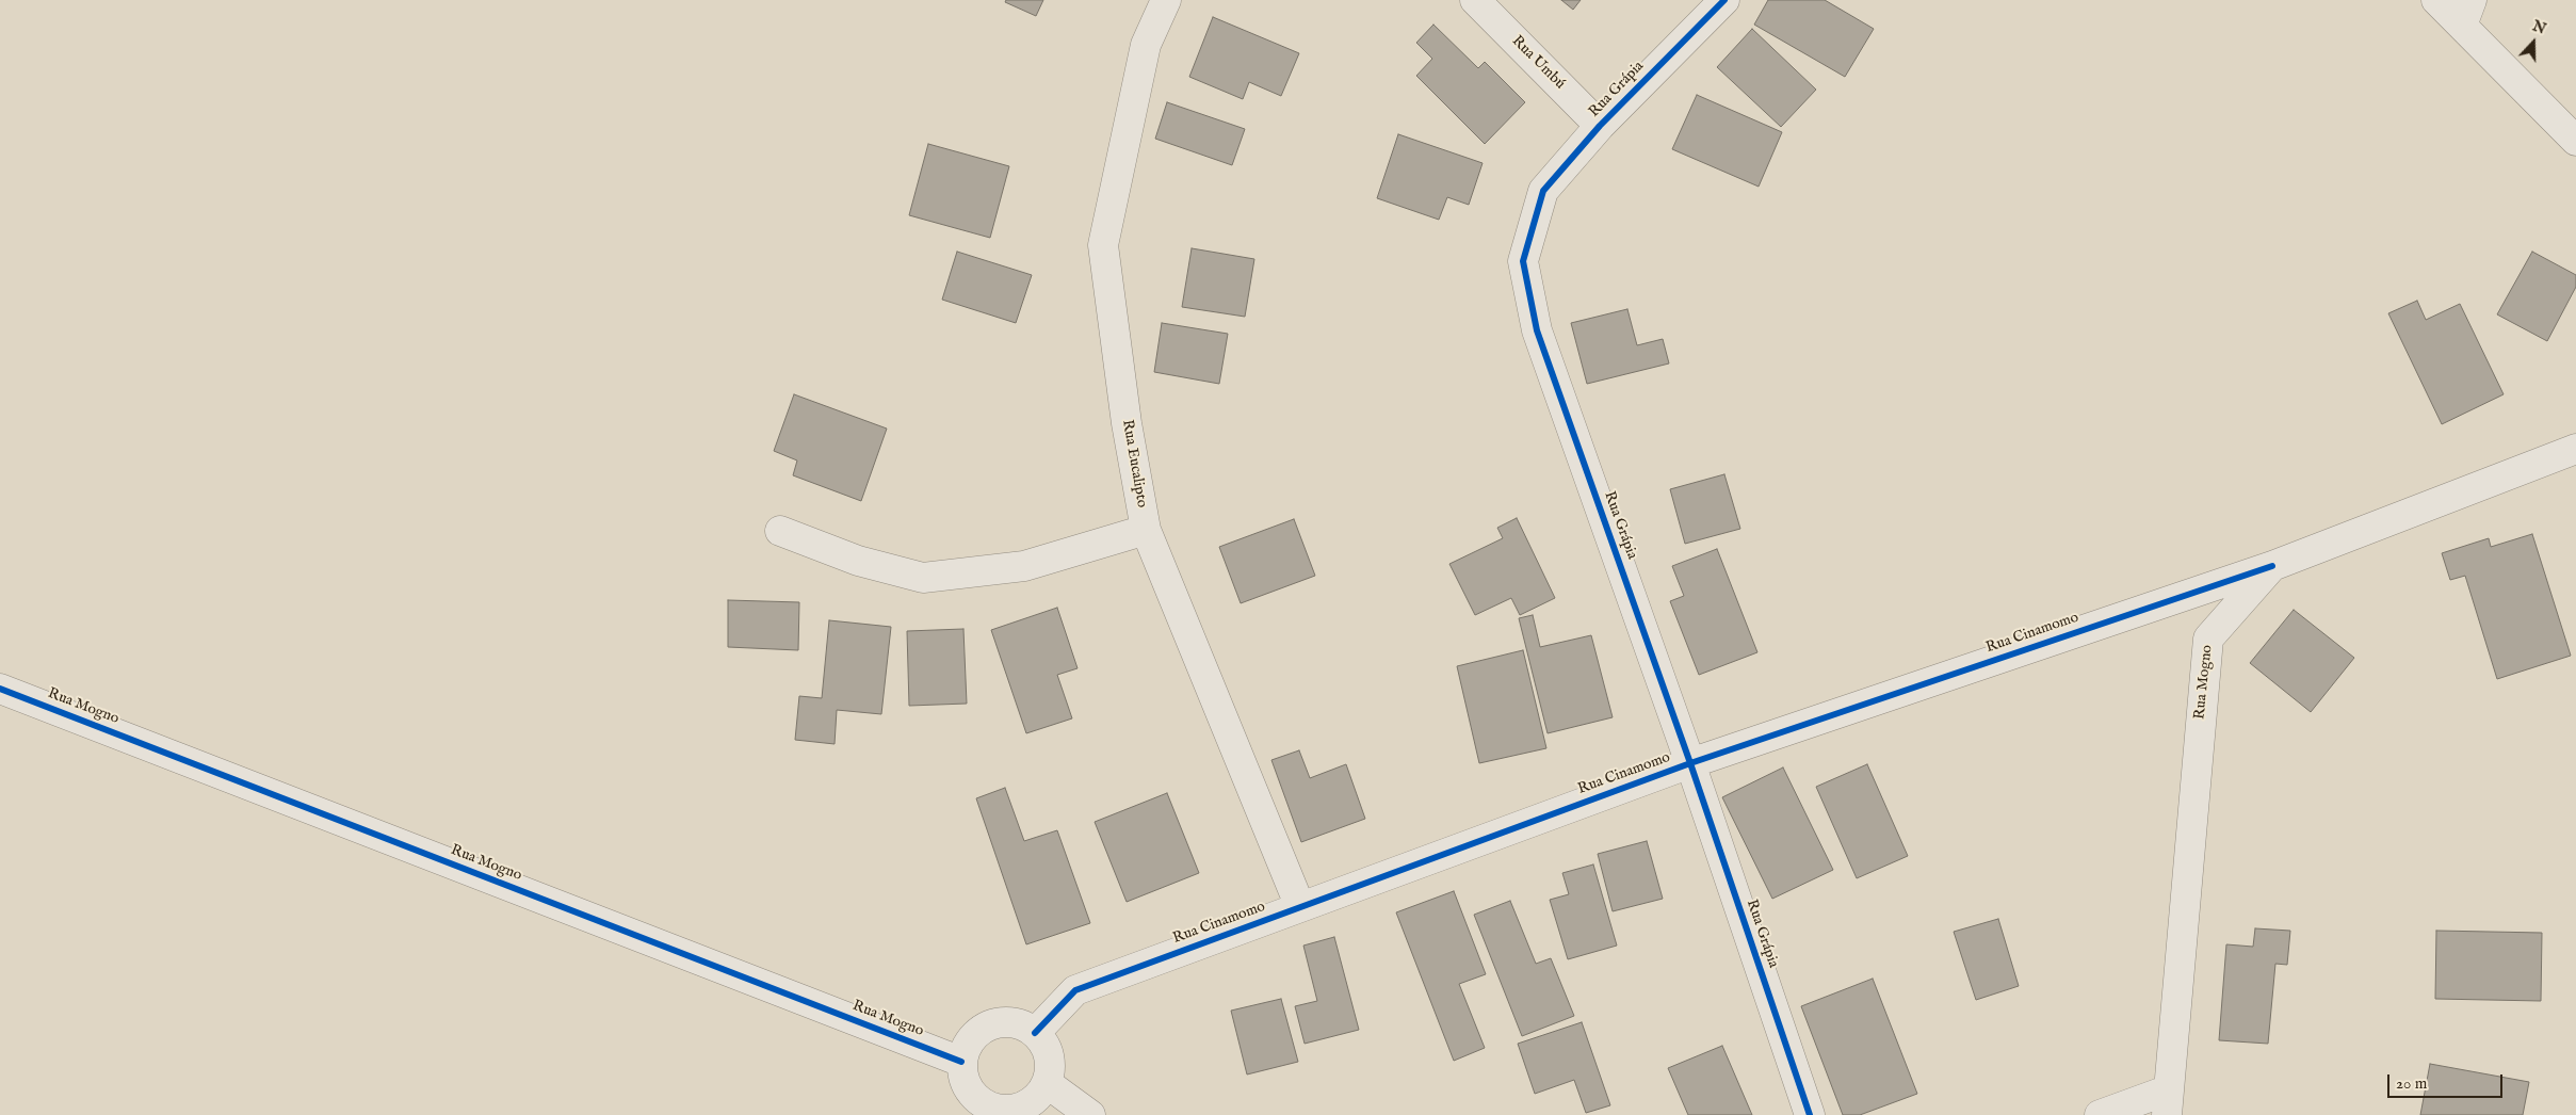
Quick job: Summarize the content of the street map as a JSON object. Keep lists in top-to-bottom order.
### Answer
{
  "streets": {
    "street": [
      "Rua Umbú",
      "Rua Grápia",
      "Rua Eucalipto",
      "Rua Cinamomo",
      "Rua Mogno"
    ]
  },
  "crossings": [
    ["Rua Umbú", "Rua Grápia"],
    ["Rua Grápia", "Rua Cinamomo"],
    ["Rua Eucalipto", "Rua Cinamomo"],
    ["Rua Cinamomo", "Rua Mogno"]
  ],
  "scale_bar": "20 m",
  "north": "top"
}
